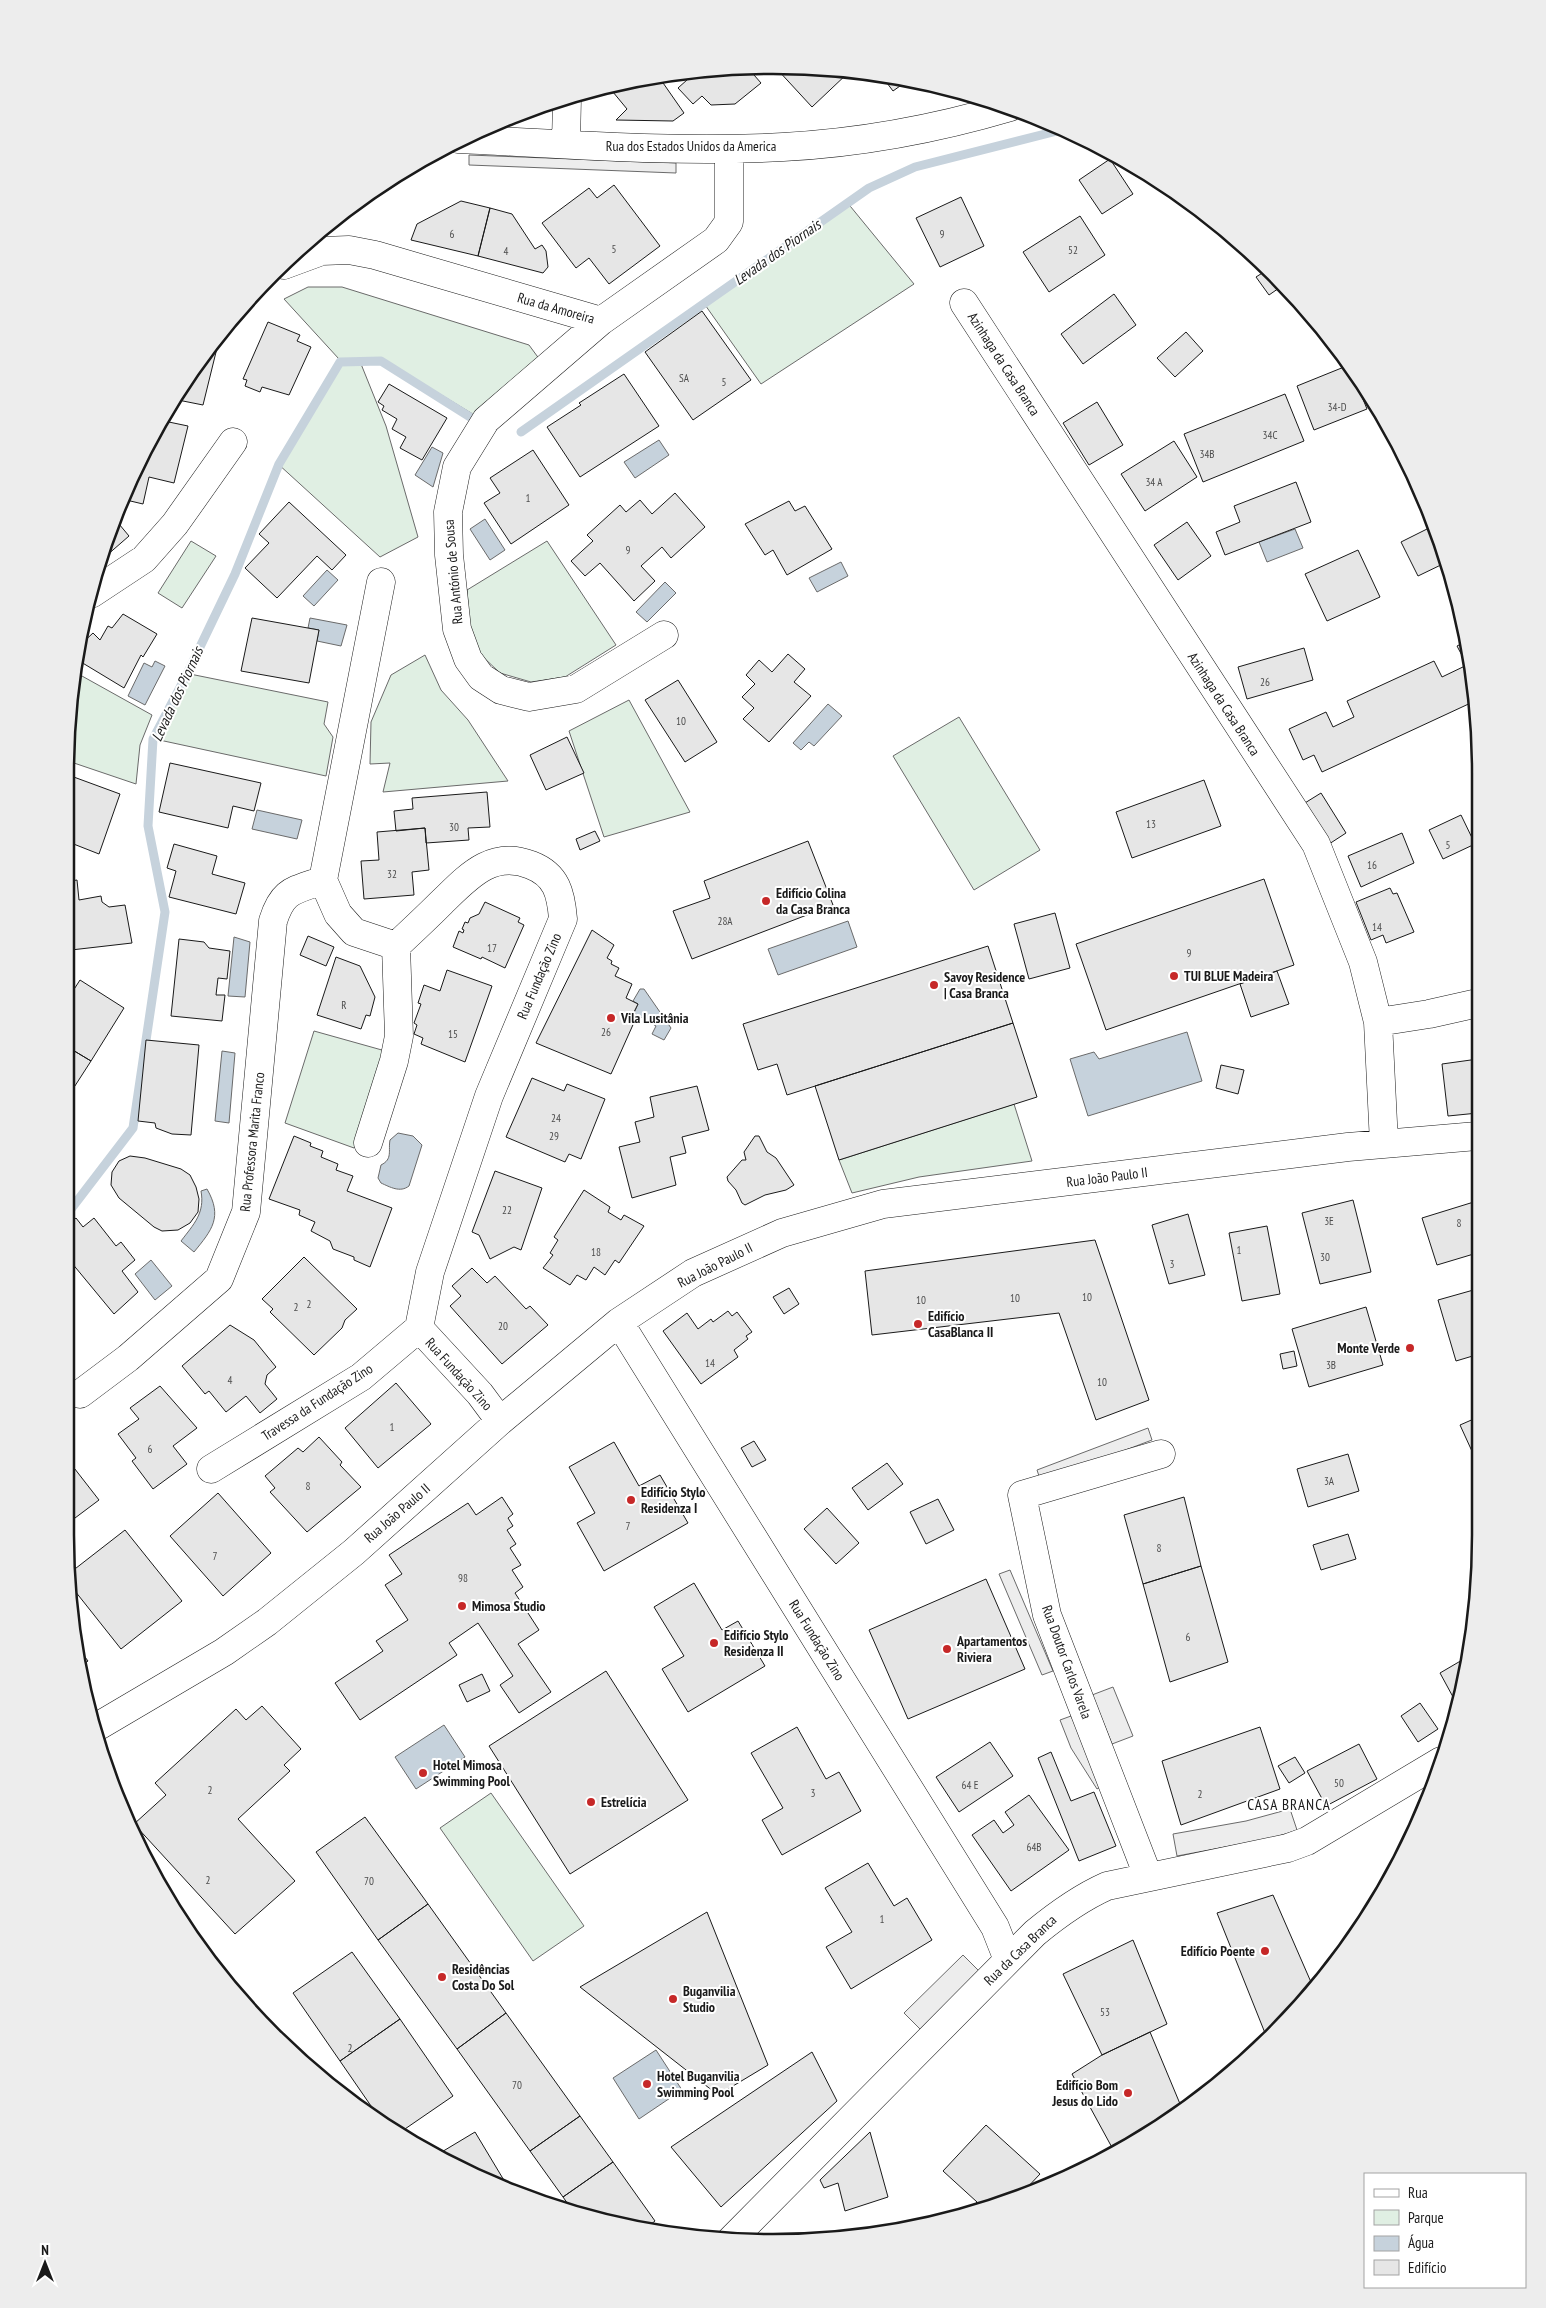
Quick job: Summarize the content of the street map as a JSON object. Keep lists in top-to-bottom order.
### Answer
{
  "streets": {
    "street": [
      "Rua dos Estados Unidos da America",
      "Rua da Amoreira",
      "Azinhaga da Casa Branca",
      "Rua António de Sousa",
      "Rua Fundação Zino",
      "Rua Professora Marita Franco",
      "Rua João Paulo II",
      "Travessa da Fundação Zino",
      "Rua Doutor Carlos Varela",
      "Rua da Casa Branca"
    ]
  },
  "crossings": [
    ["Rua dos Estados Unidos da America", "Rua da Amoreira"],
    ["Rua da Amoreira", "Rua António de Sousa"],
    ["Azinhaga da Casa Branca", "Rua João Paulo II"],
    ["Rua Fundação Zino", "Rua João Paulo II"],
    ["Rua Fundação Zino", "Travessa da Fundação Zino"],
    ["Rua Fundação Zino", "Rua da Casa Branca"],
    ["Rua Doutor Carlos Varela", "Rua da Casa Branca"]
  ],
  "districts": ["CASA BRANCA"],
  "water": ["Levada dos Piornais"],
  "places": [
    "Edifício Colina da Casa Branca",
    "TUI BLUE Madeira",
    "Savoy Residence | Casa Branca",
    "Vila Lusitânia",
    "Edifício CasaBlanca II",
    "Monte Verde",
    "Edifício Stylo Residenza I",
    "Mimosa Studio",
    "Edifício Stylo Residenza II",
    "Apartamentos Riviera",
    "Hotel Mimosa Swimming Pool",
    "Estrelícia",
    "Edifício Poente",
    "Residências Costa Do Sol",
    "Buganvilia Studio",
    "Hotel Buganvilia Swimming Pool",
    "Edifício Bom Jesus do Lido"
  ],
  "house_numbers": [
    "6",
    "9",
    "5",
    "52",
    "4",
    "SA",
    "5",
    "34-D",
    "34C",
    "34B",
    "34 A",
    "1",
    "9",
    "26",
    "10",
    "13",
    "30",
    "5",
    "16",
    "32",
    "28A",
    "14",
    "17",
    "9",
    "R",
    "26",
    "15",
    "24",
    "29",
    "22",
    "3E",
    "8",
    "1",
    "18",
    "30",
    "3",
    "10",
    "10",
    "10",
    "2",
    "2",
    "20",
    "14",
    "3B",
    "4",
    "10",
    "1",
    "6",
    "3A",
    "8",
    "7",
    "8",
    "7",
    "98",
    "6",
    "50",
    "64 E",
    "2",
    "3",
    "2",
    "64B",
    "2",
    "70",
    "1",
    "53",
    "2",
    "70"
  ],
  "legend": [
    "Rua",
    "Parque",
    "Água",
    "Edifício"
  ],
  "north": "top"
}
